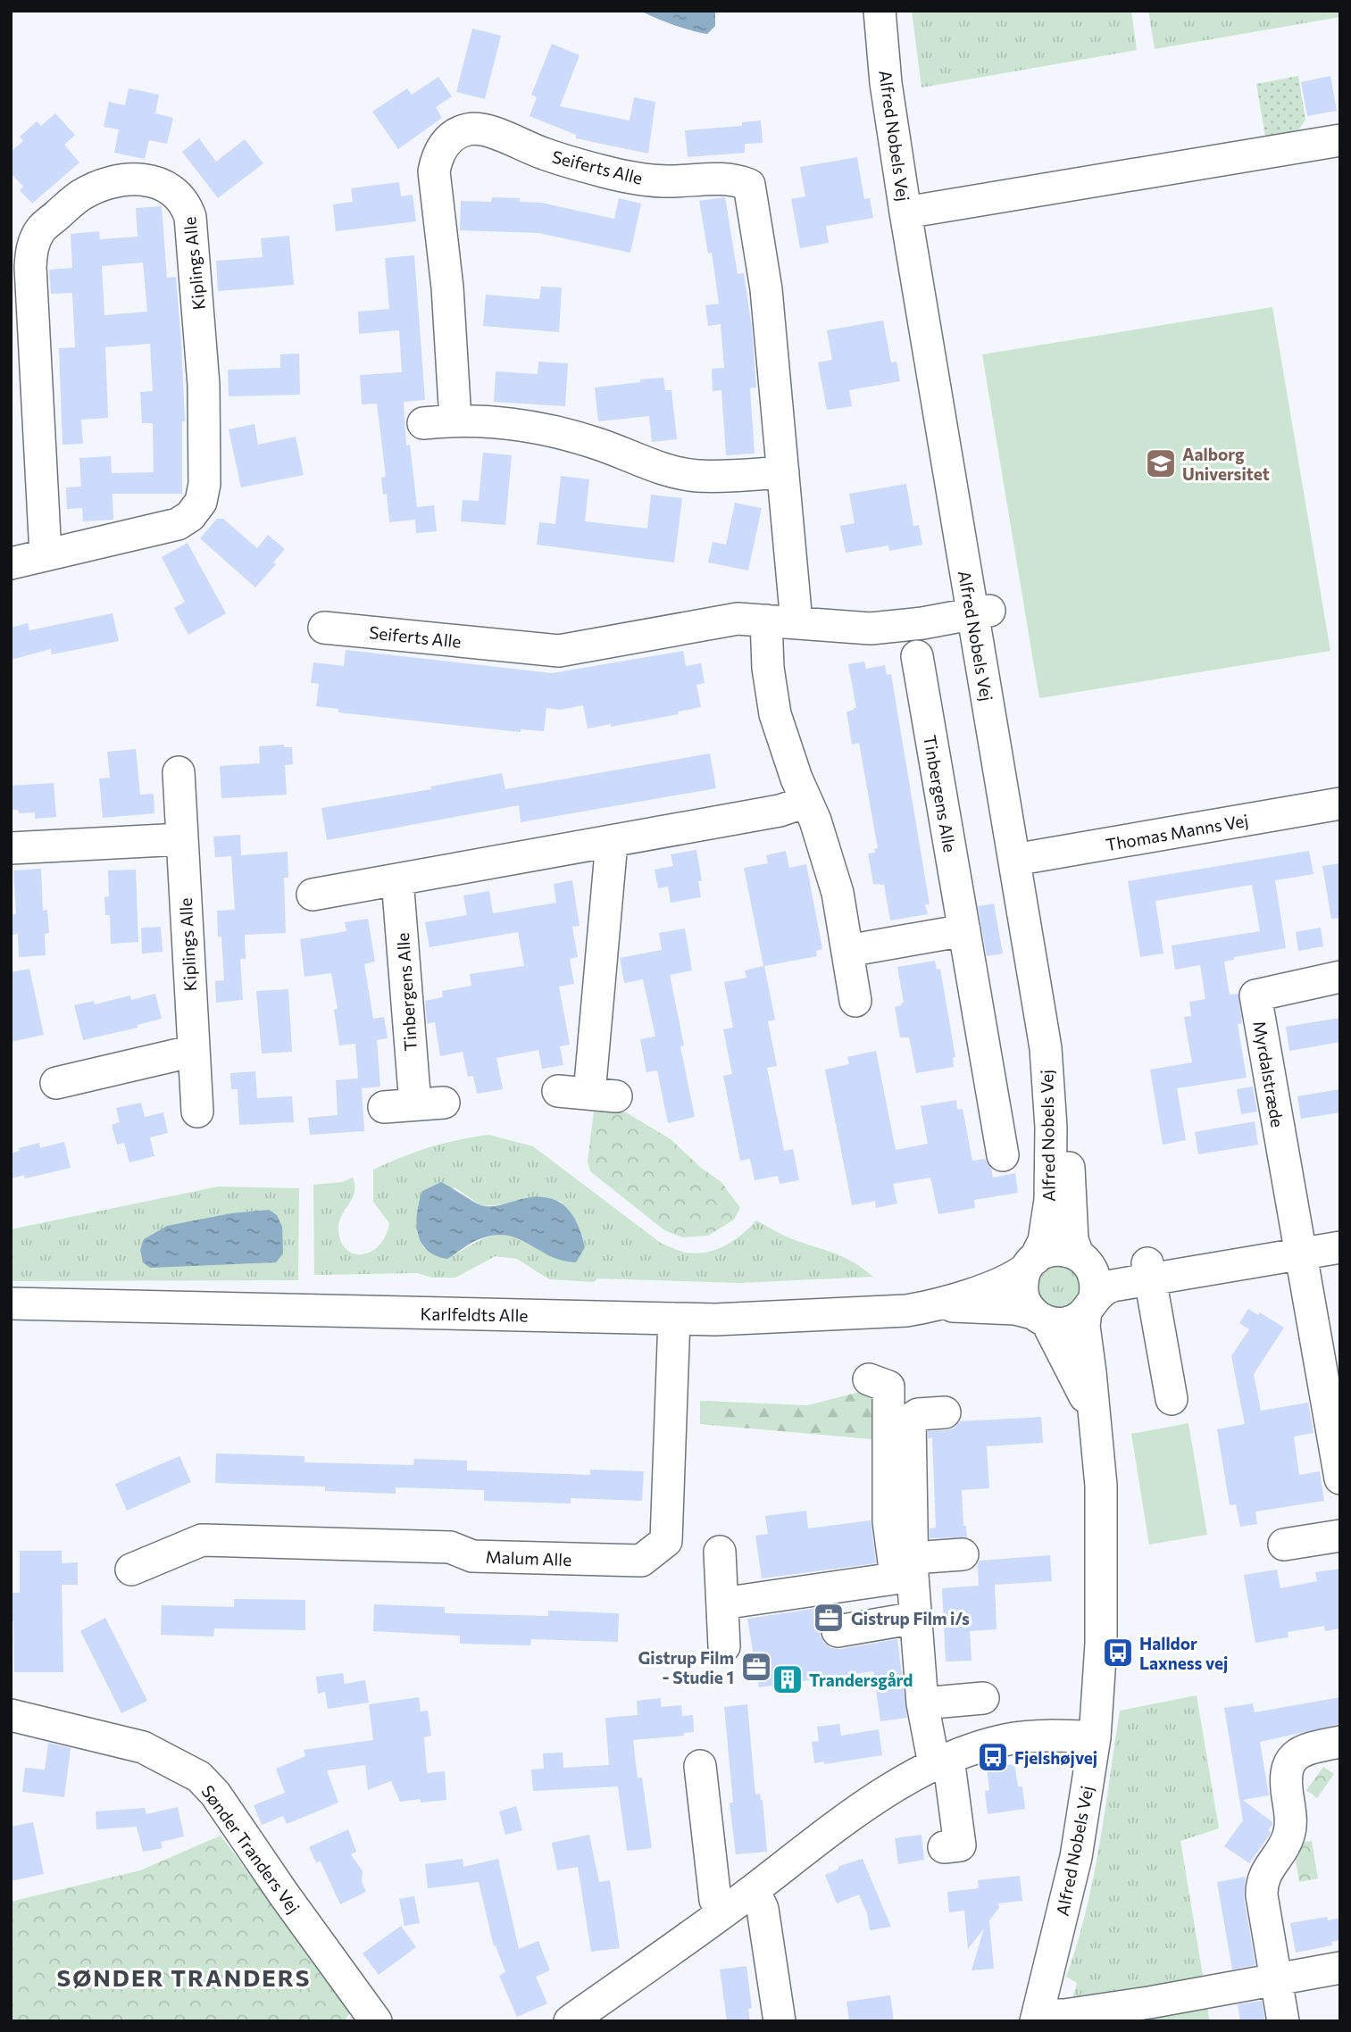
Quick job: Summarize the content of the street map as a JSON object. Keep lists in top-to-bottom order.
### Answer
{
  "streets": {
    "street": [
      "Alfred Nobels Vej",
      "Seiferts Alle",
      "Kiplings Alle",
      "Tinbergens Alle",
      "Thomas Manns Vej",
      "Myrdalstræde",
      "Karlfeldts Alle",
      "Malum Alle",
      "Sønder Tranders Vej"
    ]
  },
  "crossings": [
    ["Alfred Nobels Vej", "Thomas Manns Vej"],
    ["Alfred Nobels Vej", "Karlfeldts Alle"],
    ["Karlfeldts Alle", "Malum Alle"]
  ],
  "districts": ["SØNDER TRANDERS"],
  "places": {
    "school or university": ["Aalborg Universitet"],
    "office": ["Gistrup Film i/s", "Gistrup Film - Studie 1"],
    "bus stop": ["Halldor Laxness vej", "Fjelshøjvej"],
    "building": ["Trandersgård"]
  }
}
